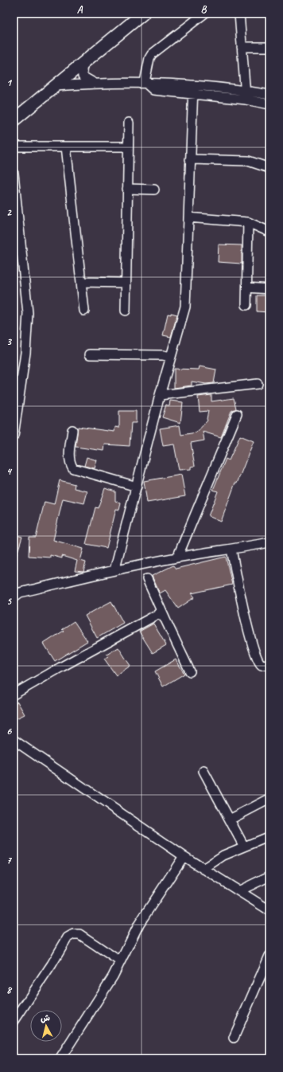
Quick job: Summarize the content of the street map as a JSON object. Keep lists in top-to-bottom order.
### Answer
{
  "north": "top",
  "grid": {
    "columns": ["A", "B"],
    "rows": [
      "1",
      "2",
      "3",
      "4",
      "5",
      "6",
      "7",
      "8"
    ]
  }
}
